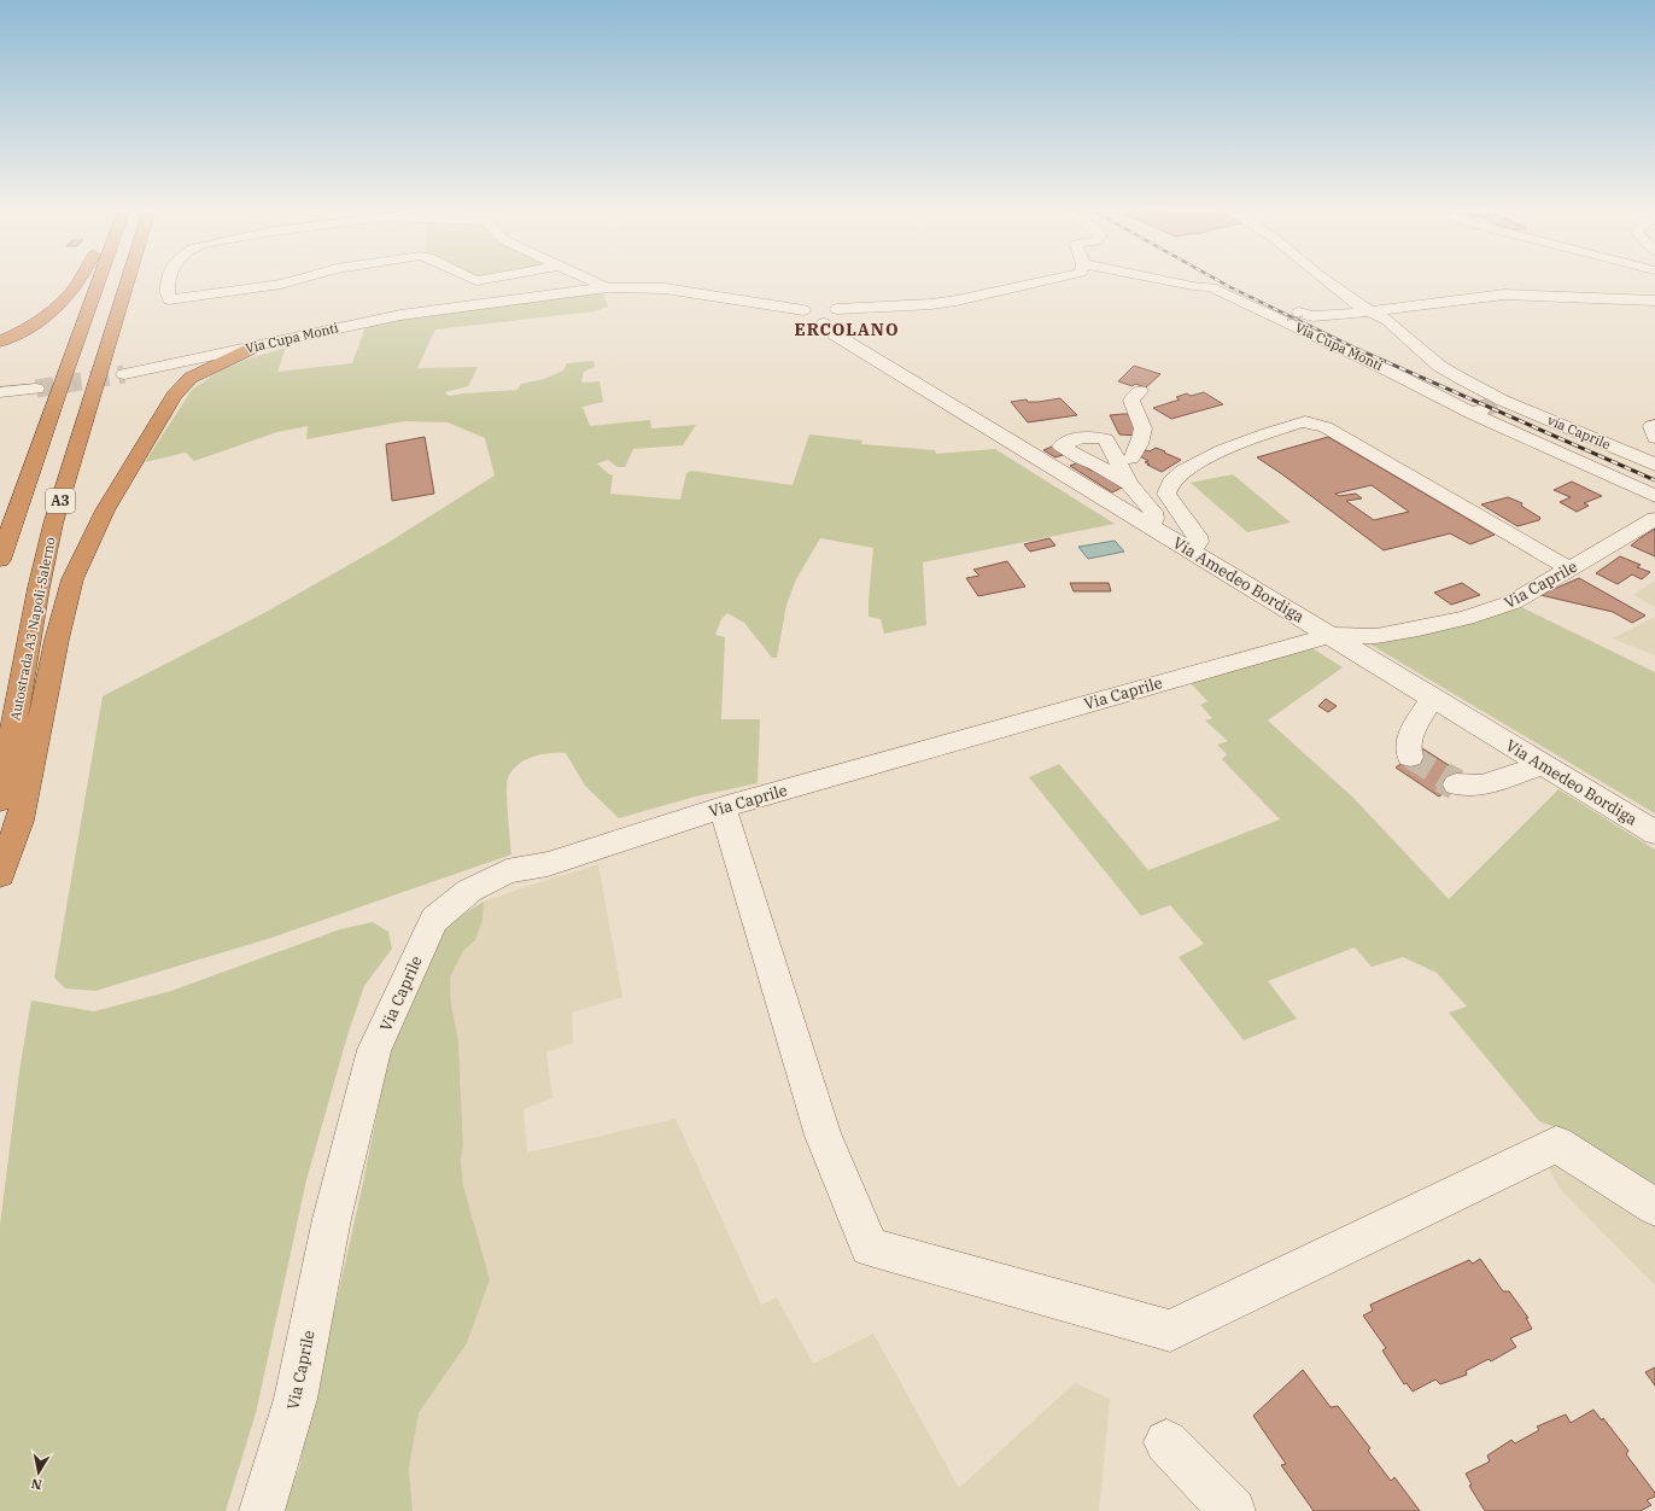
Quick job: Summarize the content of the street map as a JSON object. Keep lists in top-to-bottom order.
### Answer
{
  "streets": {
    "highway": ["A3", "Autostrada A3 Napoli-Salerno"],
    "street": [
      "Via Cupa Monti",
      "via Caprile",
      "Via Amedeo Bordiga",
      "Via Caprile"
    ]
  },
  "crossings": [
    ["Via Cupa Monti", "via Caprile"],
    ["Via Cupa Monti", "Via Amedeo Bordiga"],
    ["Via Cupa Monti", "Via Caprile"],
    ["via Caprile", "Via Caprile"],
    ["Via Amedeo Bordiga", "Via Caprile"]
  ],
  "districts": ["ERCOLANO"],
  "north": "bottom"
}
